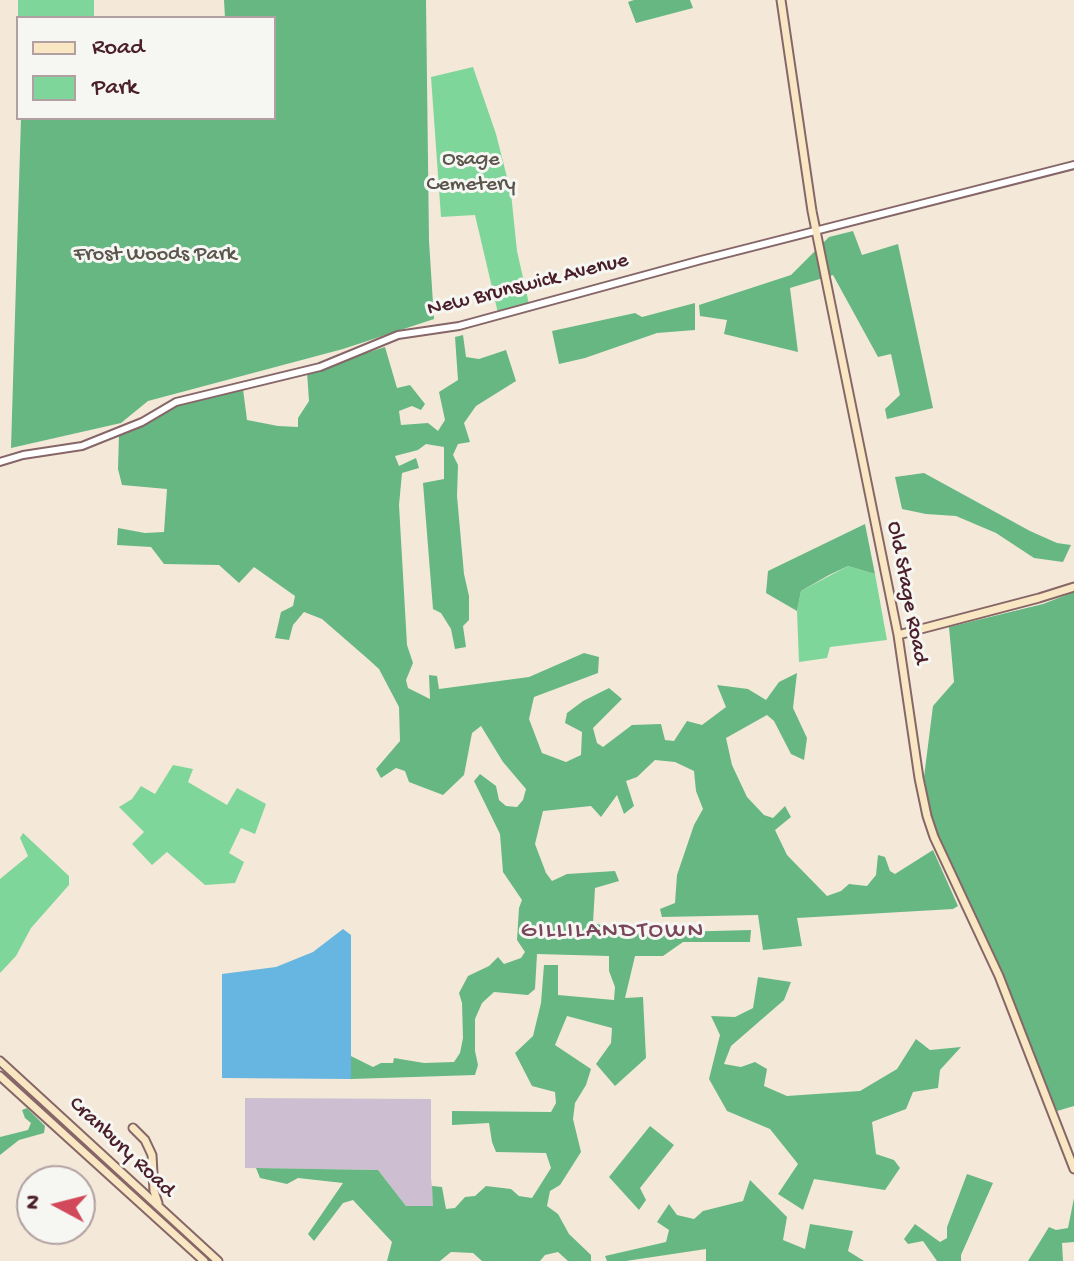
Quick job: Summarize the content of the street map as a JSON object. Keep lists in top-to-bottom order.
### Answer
{
  "streets": {
    "main road": ["Old Stage Road", "Cranbury Road"],
    "street": ["New Brunswick Avenue"]
  },
  "crossings": [
    ["New Brunswick Avenue", "Old Stage Road"]
  ],
  "districts": ["GILLILANDTOWN"],
  "parks": ["Osage Cemetery", "Frost Woods Park"],
  "legend": ["Road", "Park"],
  "north": "left"
}
